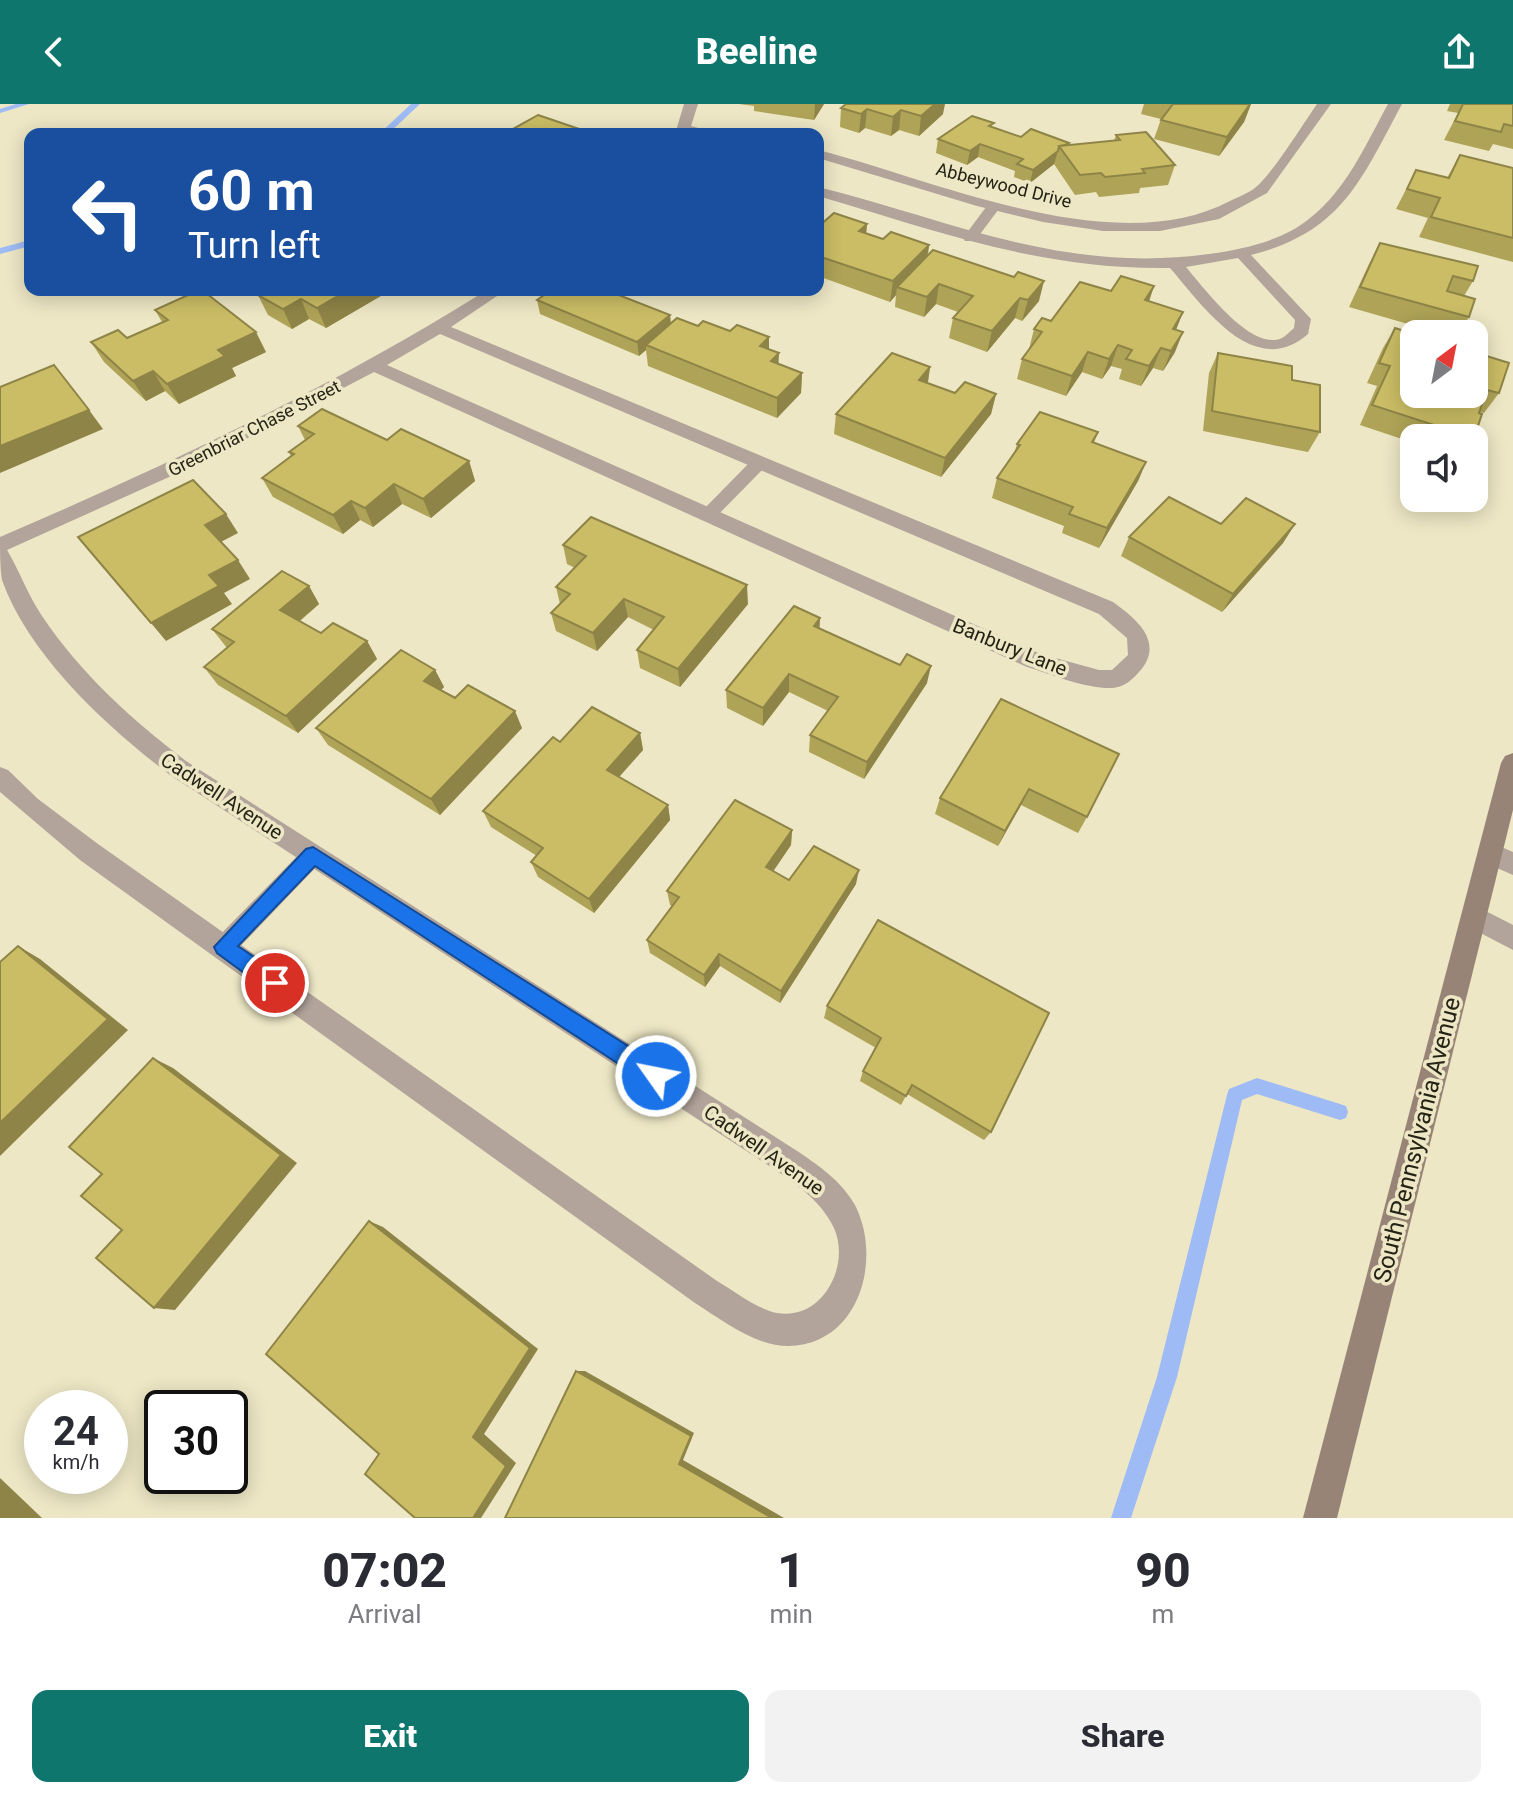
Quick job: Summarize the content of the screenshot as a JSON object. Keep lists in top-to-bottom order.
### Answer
{
  "streets": {
    "main road": ["South Pennsylvania Avenue"],
    "street": [
      "Abbeywood Drive",
      "Greenbriar Chase Street",
      "Banbury Lane",
      "Cadwell Avenue"
    ]
  },
  "crossings": [
    ["Greenbriar Chase Street", "Banbury Lane"]
  ],
  "north": "top right",
  "page": {
    "header": "Beeline",
    "turn": ["60 m", "Turn left"],
    "speed": "24 km/h",
    "limit": "30",
    "eta": [
      "07:02",
      "Arrival",
      "1",
      "min",
      "90",
      "m"
    ],
    "buttons": ["Exit", "Share"]
  }
}
